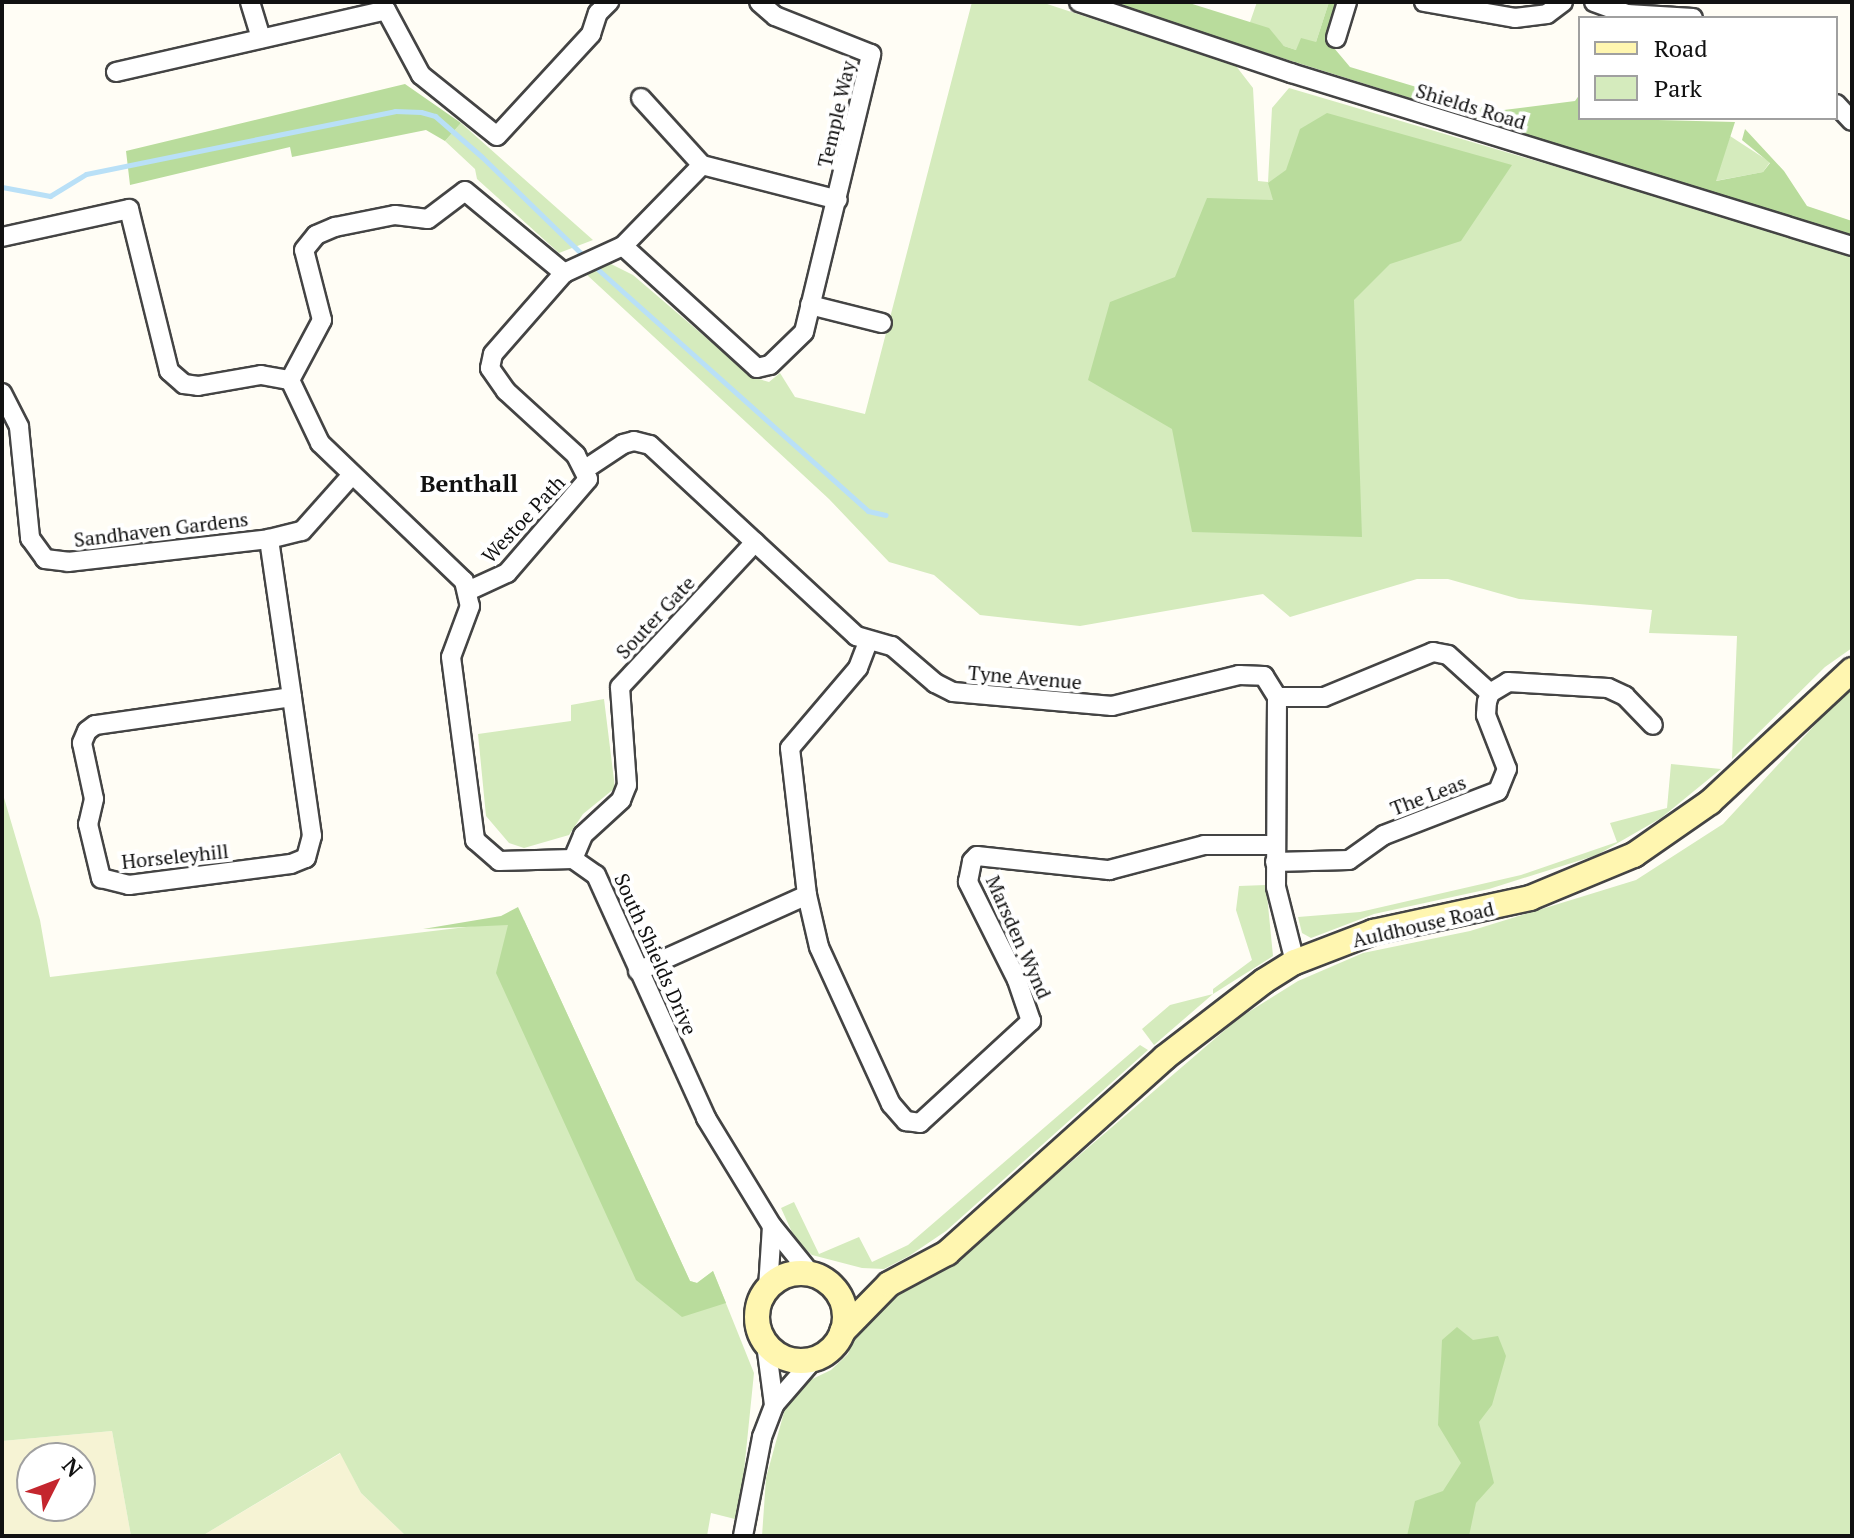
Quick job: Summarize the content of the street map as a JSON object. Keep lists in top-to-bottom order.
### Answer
{
  "streets": {
    "street": [
      "Shields Road",
      "Temple Way",
      "Westoe Path",
      "Sandhaven Gardens",
      "Souter Gate",
      "Tyne Avenue",
      "The Leas",
      "Horseleyhill",
      "Auldhouse Road",
      "Marsden Wynd",
      "South Shields Drive"
    ]
  },
  "crossings": [
    ["Temple Way", "Westoe Path"],
    ["Westoe Path", "Tyne Avenue"],
    ["Sandhaven Gardens", "Horseleyhill"],
    ["Souter Gate", "Tyne Avenue"],
    ["Souter Gate", "South Shields Drive"],
    ["The Leas", "Marsden Wynd"],
    ["Auldhouse Road", "South Shields Drive"]
  ],
  "districts": ["Benthall"],
  "legend": ["Road", "Park"],
  "north": "top right"
}
